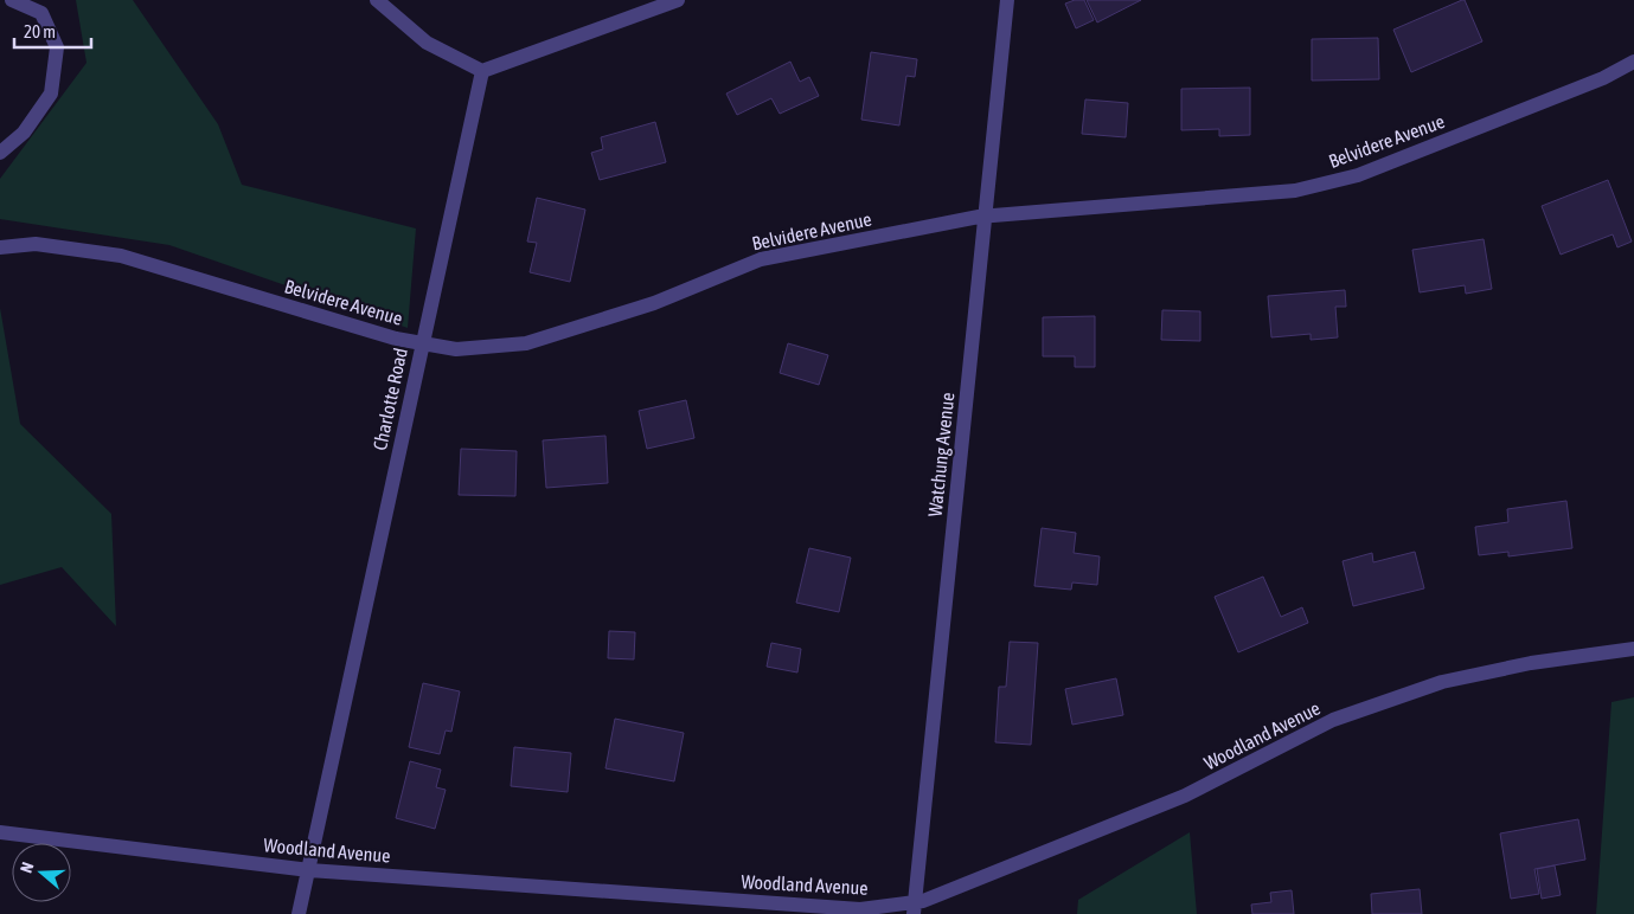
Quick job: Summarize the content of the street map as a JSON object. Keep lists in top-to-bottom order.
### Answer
{
  "streets": {
    "street": [
      "Belvidere Avenue",
      "Charlotte Road",
      "Watchung Avenue",
      "Woodland Avenue"
    ]
  },
  "crossings": [
    ["Belvidere Avenue", "Charlotte Road"],
    ["Belvidere Avenue", "Watchung Avenue"],
    ["Charlotte Road", "Woodland Avenue"],
    ["Watchung Avenue", "Woodland Avenue"]
  ],
  "scale_bar": "20 m",
  "north": "left"
}
